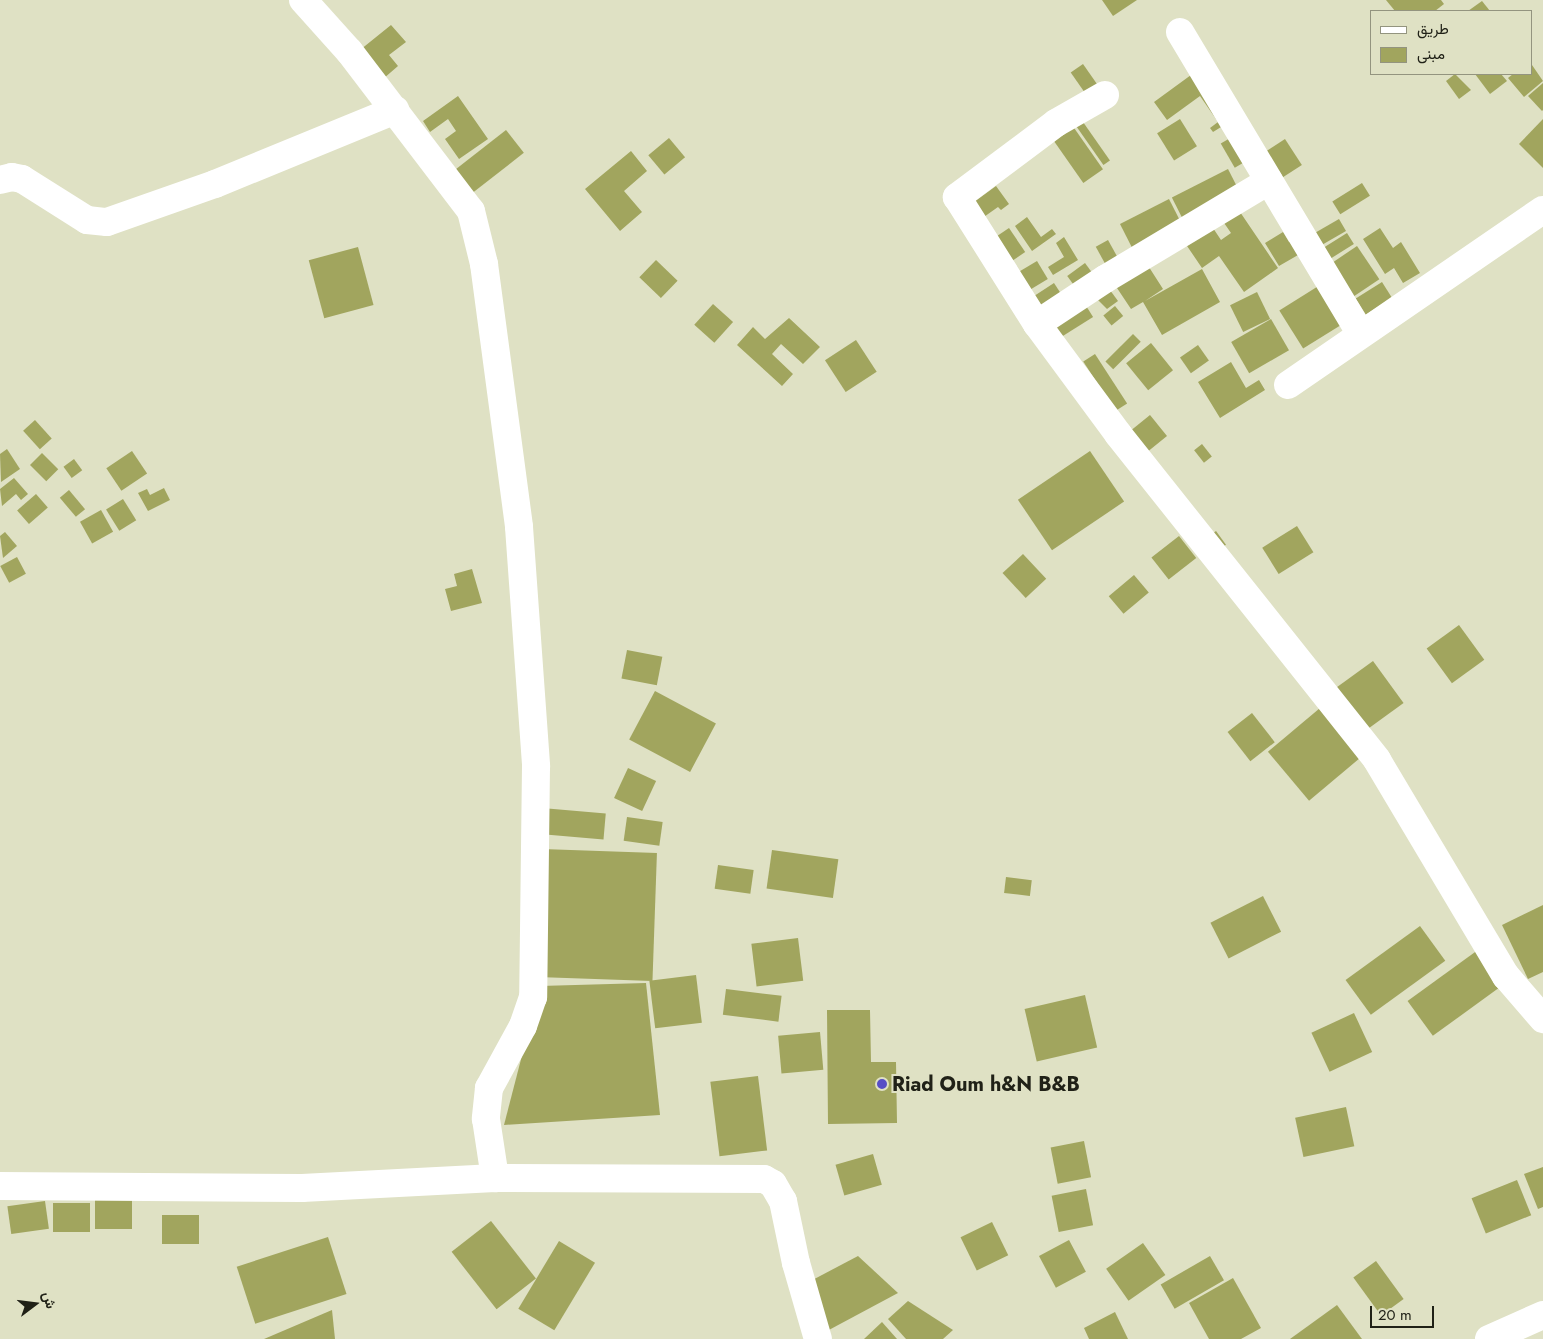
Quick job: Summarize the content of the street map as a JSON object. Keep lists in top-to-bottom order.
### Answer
{
  "places": ["Riad Oum h&N B&B"],
  "legend": ["طريق", "مبنى"],
  "scale_bar": "20 m",
  "north": "right"
}
